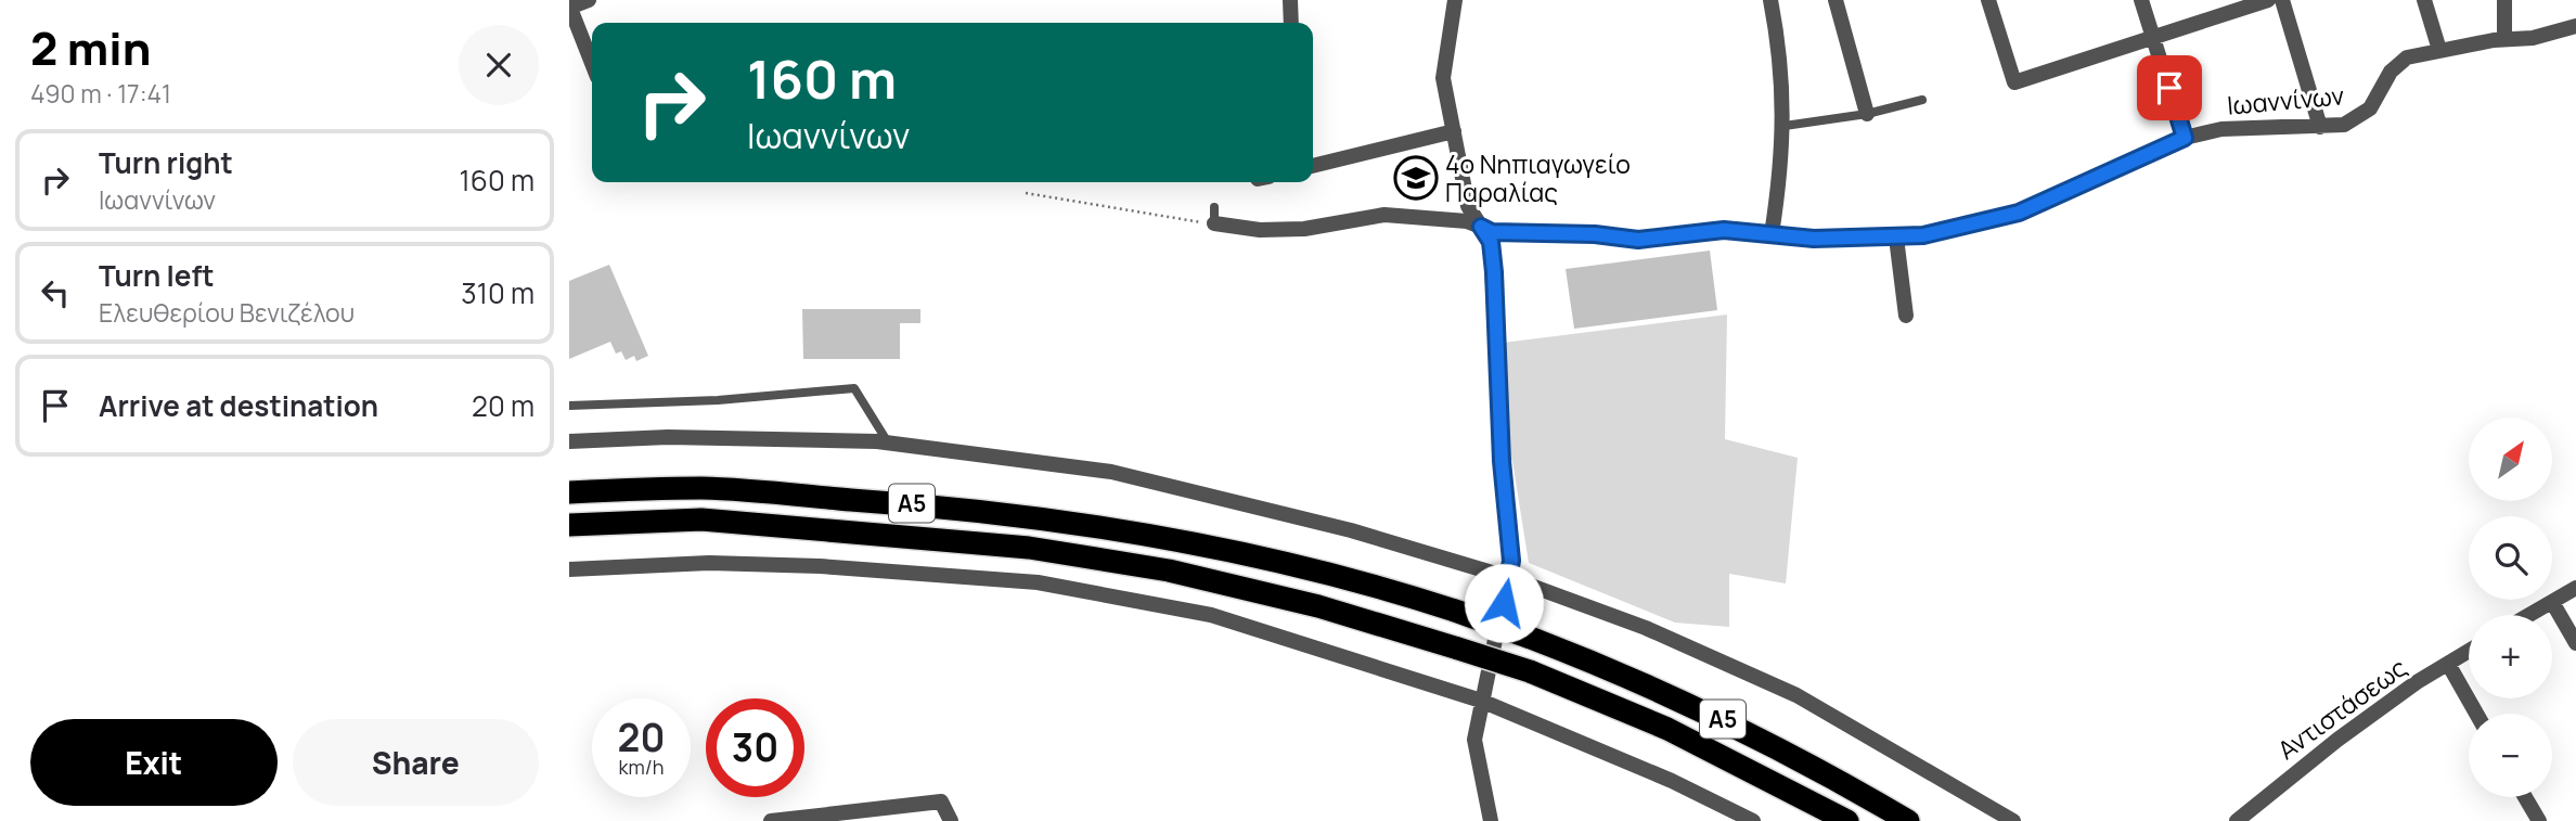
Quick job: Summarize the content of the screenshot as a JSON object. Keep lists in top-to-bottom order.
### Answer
{
  "streets": {
    "highway": ["Α5"],
    "street": ["Ιωαννίνων", "Αντιστάσεως"]
  },
  "places": {
    "school or university": ["4o Νηπιαγωγείο Παραλίας"]
  },
  "north": "top right",
  "page": {
    "heading": ["2 min", "490 m · 17:41"],
    "turn": ["160 m", "Ιωαννίνων"],
    "list": [
      {
        "name": "Turn right",
        "note": "Ιωαννίνων",
        "value": "160 m"
      },
      {
        "name": "Turn left",
        "note": "Ελευθερίου Βενιζέλου",
        "value": "310 m"
      },
      {
        "name": "Arrive at destination",
        "value": "20 m"
      }
    ],
    "map_buttons": ["+", "−"],
    "speed": "20 km/h",
    "limit": "30",
    "buttons": ["Exit", "Share"]
  }
}
